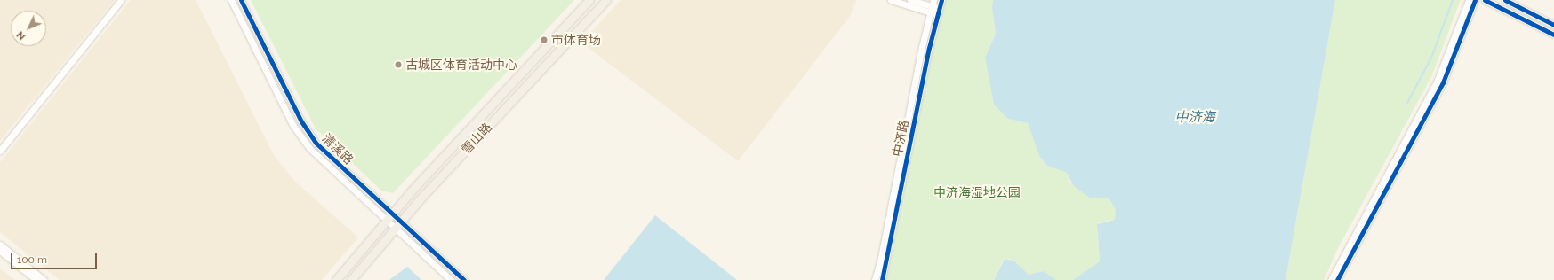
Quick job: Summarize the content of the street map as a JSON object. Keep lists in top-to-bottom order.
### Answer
{
  "streets": {
    "main road": ["雪山路"],
    "street": ["中济路", "清溪路"]
  },
  "crossings": [
    ["雪山路", "清溪路"]
  ],
  "water": ["中济海"],
  "parks": ["中济海湿地公园"],
  "places": ["市体育场", "古城区体育活动中心"],
  "scale_bar": "100 m",
  "north": "bottom left"
}
